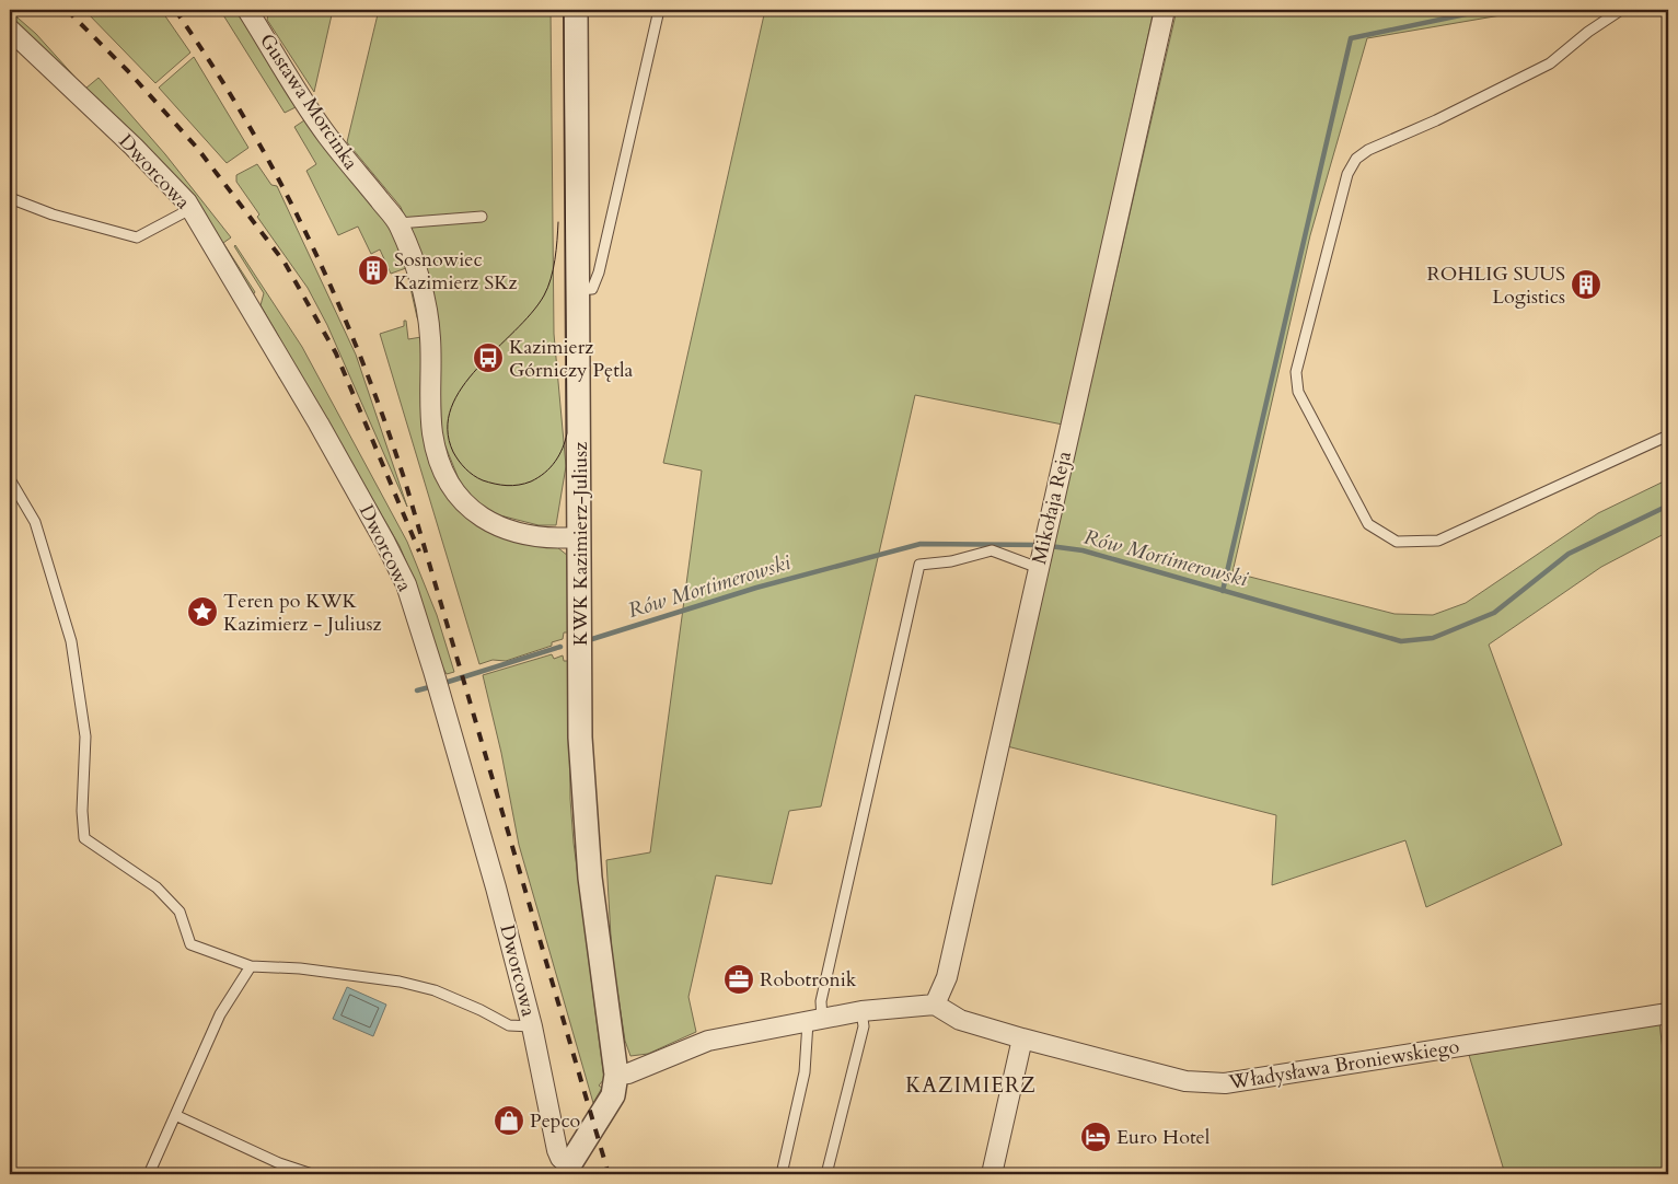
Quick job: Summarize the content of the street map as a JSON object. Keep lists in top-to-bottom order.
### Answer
{
  "streets": {
    "street": [
      "Gustawa Morcinka",
      "Dworcowa",
      "Mikołaja Reja",
      "KWK Kazimierz-Juliusz",
      "Władysława Broniewskiego"
    ]
  },
  "crossings": [
    ["Gustawa Morcinka", "KWK Kazimierz-Juliusz"],
    ["Mikołaja Reja", "Władysława Broniewskiego"]
  ],
  "districts": ["KAZIMIERZ"],
  "water": ["Rów Mortimerowski"],
  "places": {
    "building": ["Sosnowiec Kazimierz SKz", "ROHLIG SUUS Logistics"],
    "bus stop": ["Kazimierz Górniczy Pętla"],
    "place": ["Teren po KWK Kazimierz - Juliusz"],
    "office": ["Robotronik"],
    "shop": ["Pepco"],
    "hotel": ["Euro Hotel"]
  }
}
